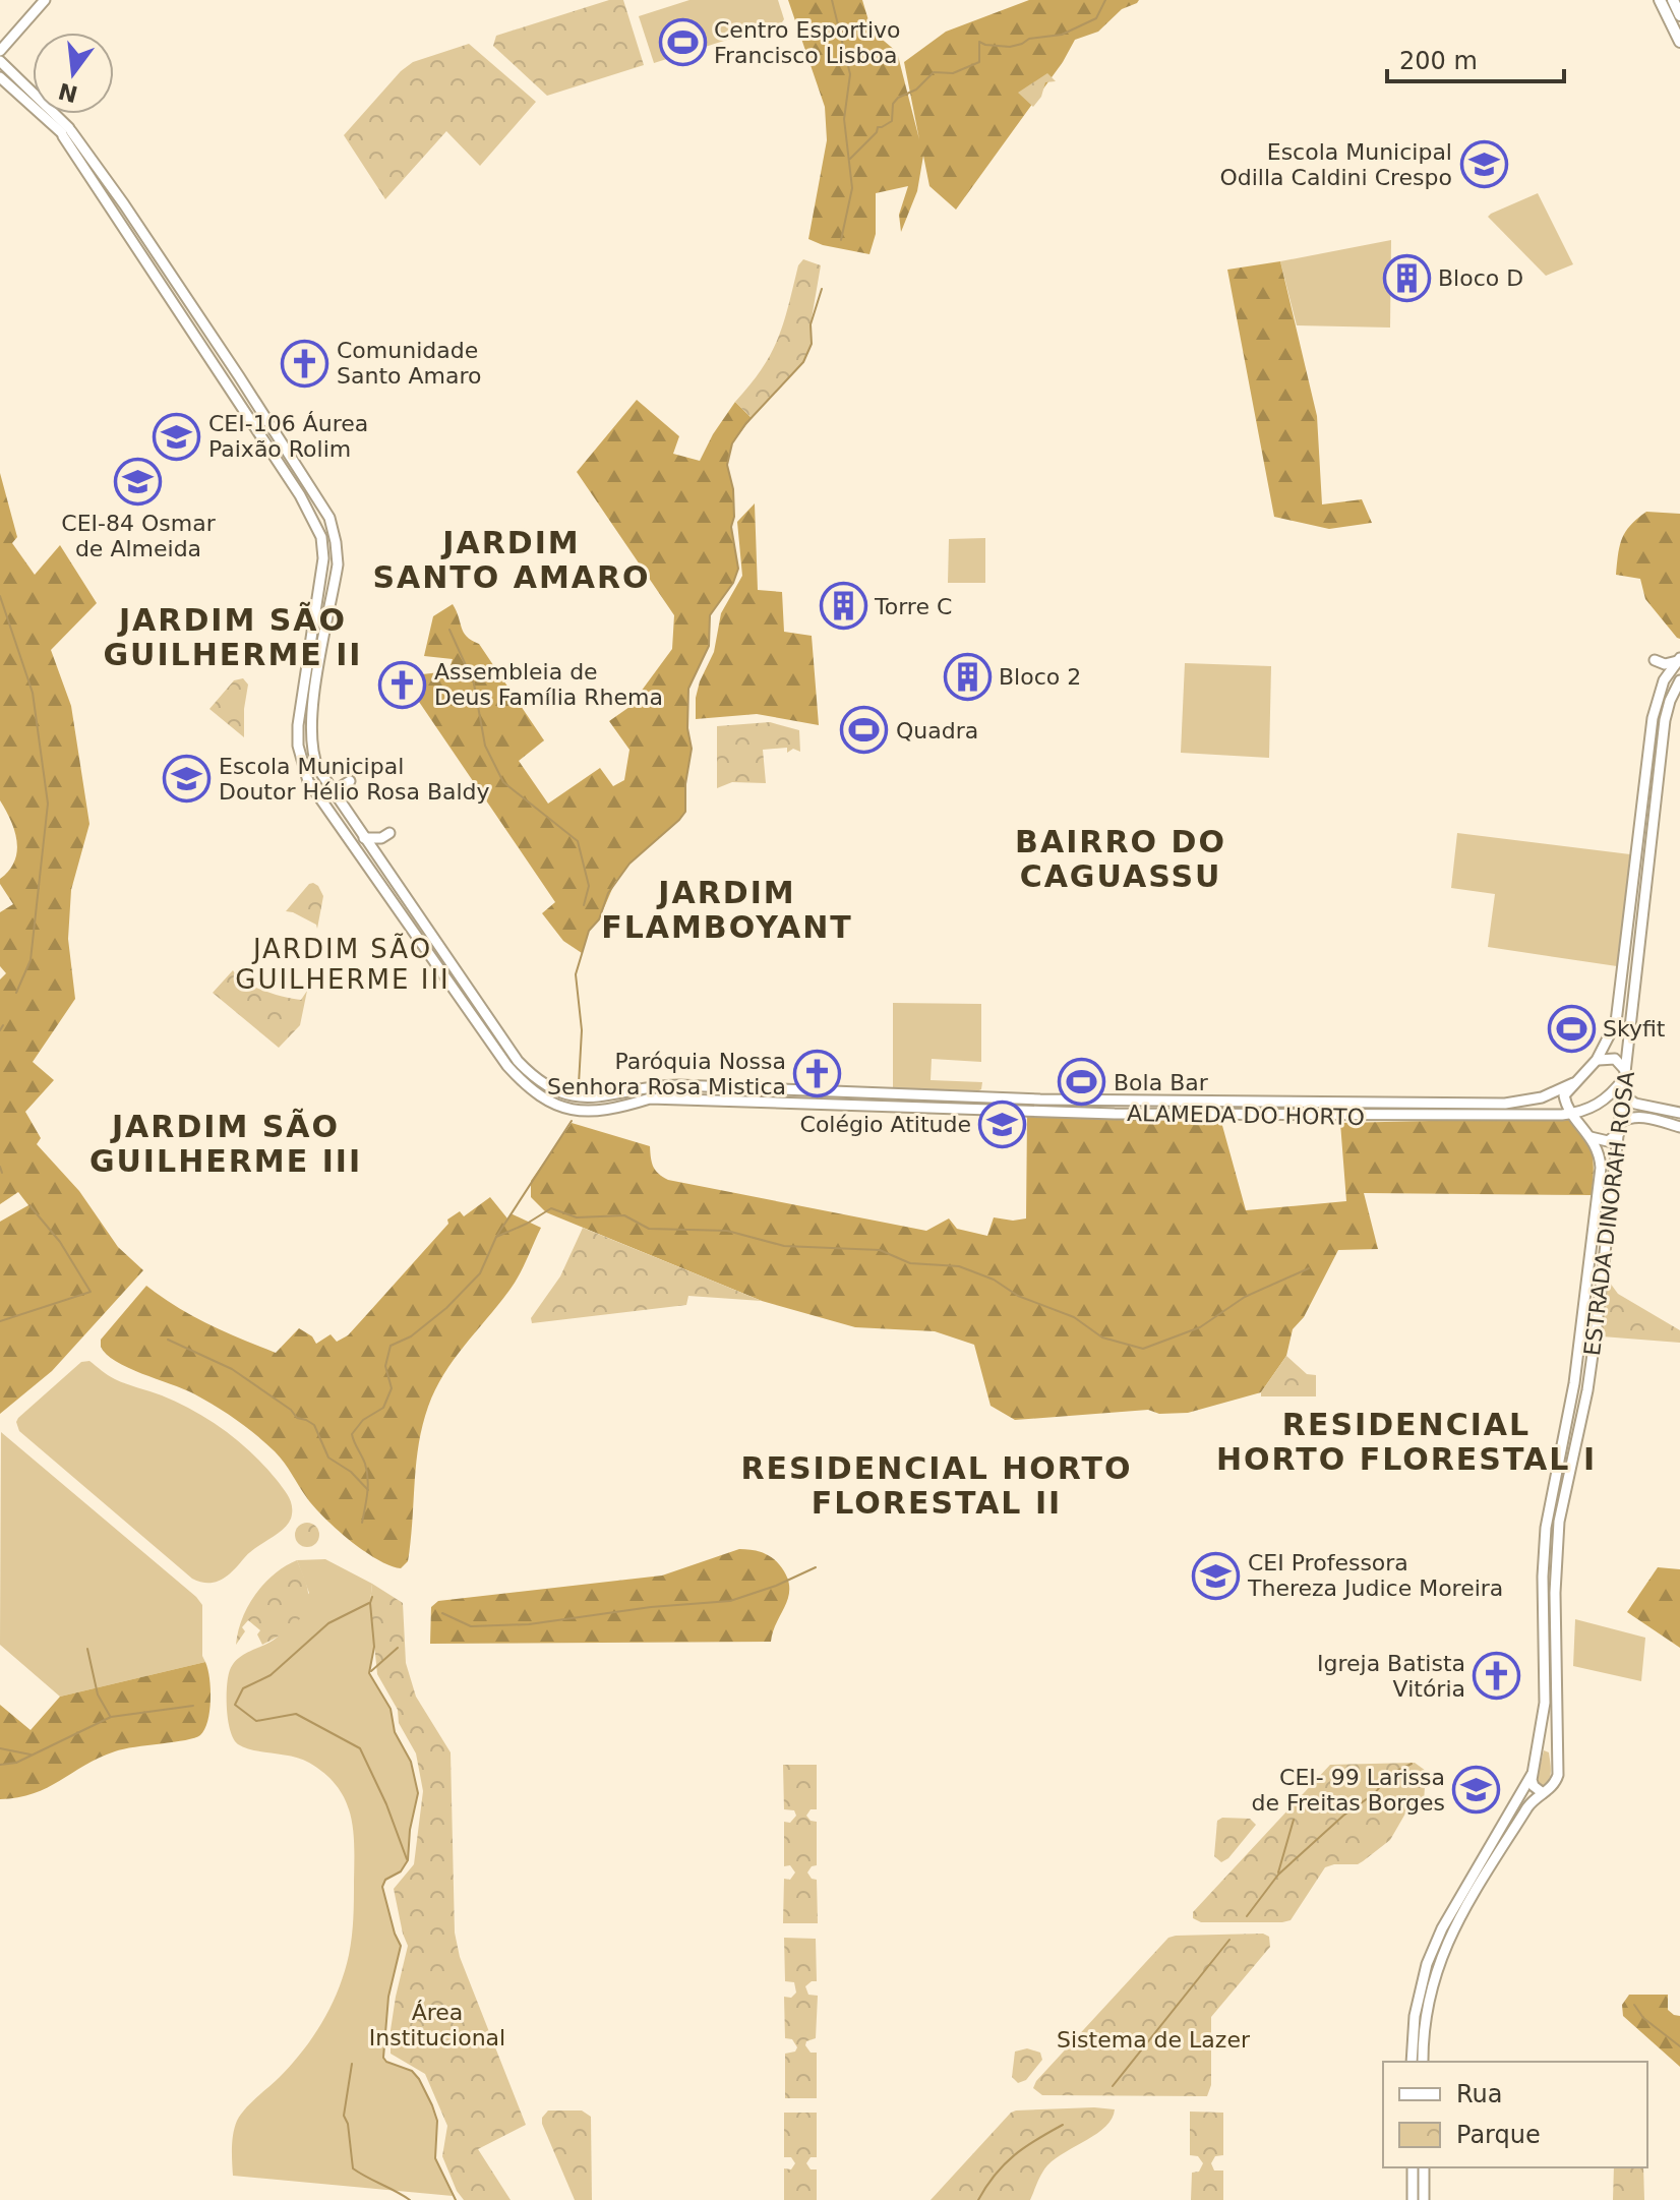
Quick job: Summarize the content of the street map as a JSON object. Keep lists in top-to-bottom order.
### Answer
{
  "streets": {
    "main road": ["ALAMEDA DO HORTO", "ESTRADA DINORAH ROSA"]
  },
  "crossings": [
    ["ALAMEDA DO HORTO", "ESTRADA DINORAH ROSA"]
  ],
  "districts": [
    "JARDIM SANTO AMARO",
    "JARDIM SÃO GUILHERME II",
    "BAIRRO DO CAGUASSU",
    "JARDIM FLAMBOYANT",
    "JARDIM SÃO GUILHERME III",
    "JARDIM SÃO GUILHERME III",
    "RESIDENCIAL HORTO FLORESTAL I",
    "RESIDENCIAL HORTO FLORESTAL II"
  ],
  "parks": ["Área Institucional", "Sistema de Lazer"],
  "places": {
    "sports": [
      "Centro Esportivo Francisco Lisboa",
      "Quadra",
      "Skyfit",
      "Bola Bar"
    ],
    "school or university": [
      "Escola Municipal Odilla Caldini Crespo",
      "CEI-106 Áurea Paixão Rolim",
      "CEI-84 Osmar de Almeida",
      "Escola Municipal Doutor Hélio Rosa Baldy",
      "Colégio Atitude",
      "CEI Professora Thereza Judice Moreira",
      "CEI- 99 Larissa de Freitas Borges"
    ],
    "building": ["Bloco D", "Torre C", "Bloco 2"],
    "church": [
      "Comunidade Santo Amaro",
      "Assembleia de Deus Família Rhema",
      "Paróquia Nossa Senhora Rosa Mistica",
      "Igreja Batista Vitória"
    ]
  },
  "legend": ["Rua", "Parque"],
  "scale_bar": "200 m",
  "north": "bottom"
}
